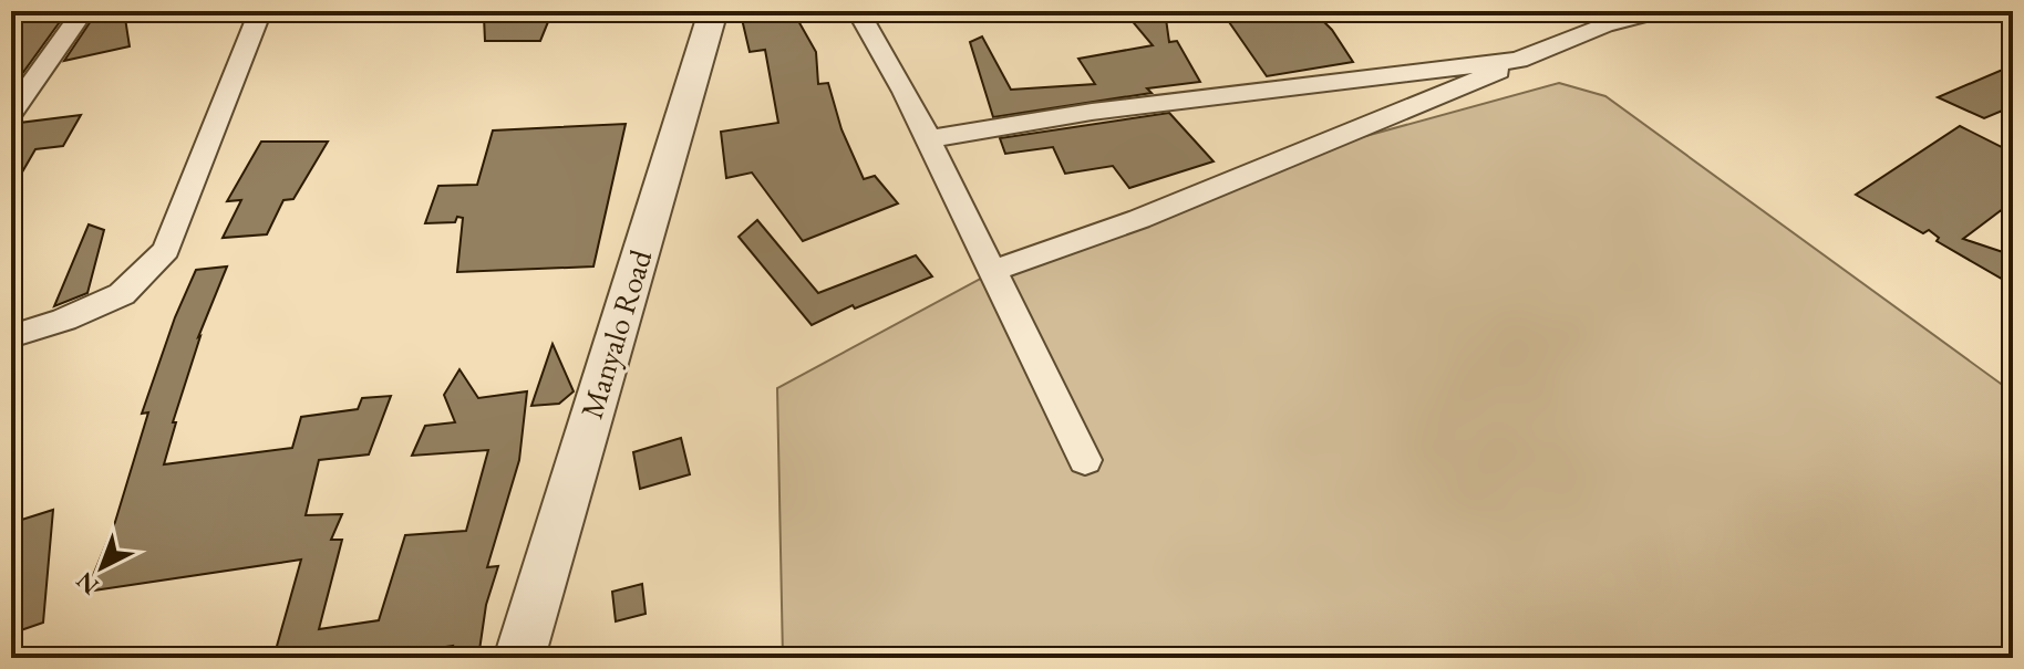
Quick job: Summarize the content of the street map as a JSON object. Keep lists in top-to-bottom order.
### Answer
{
  "streets": {
    "street": ["Manyalo Road"]
  },
  "north": "bottom left"
}
